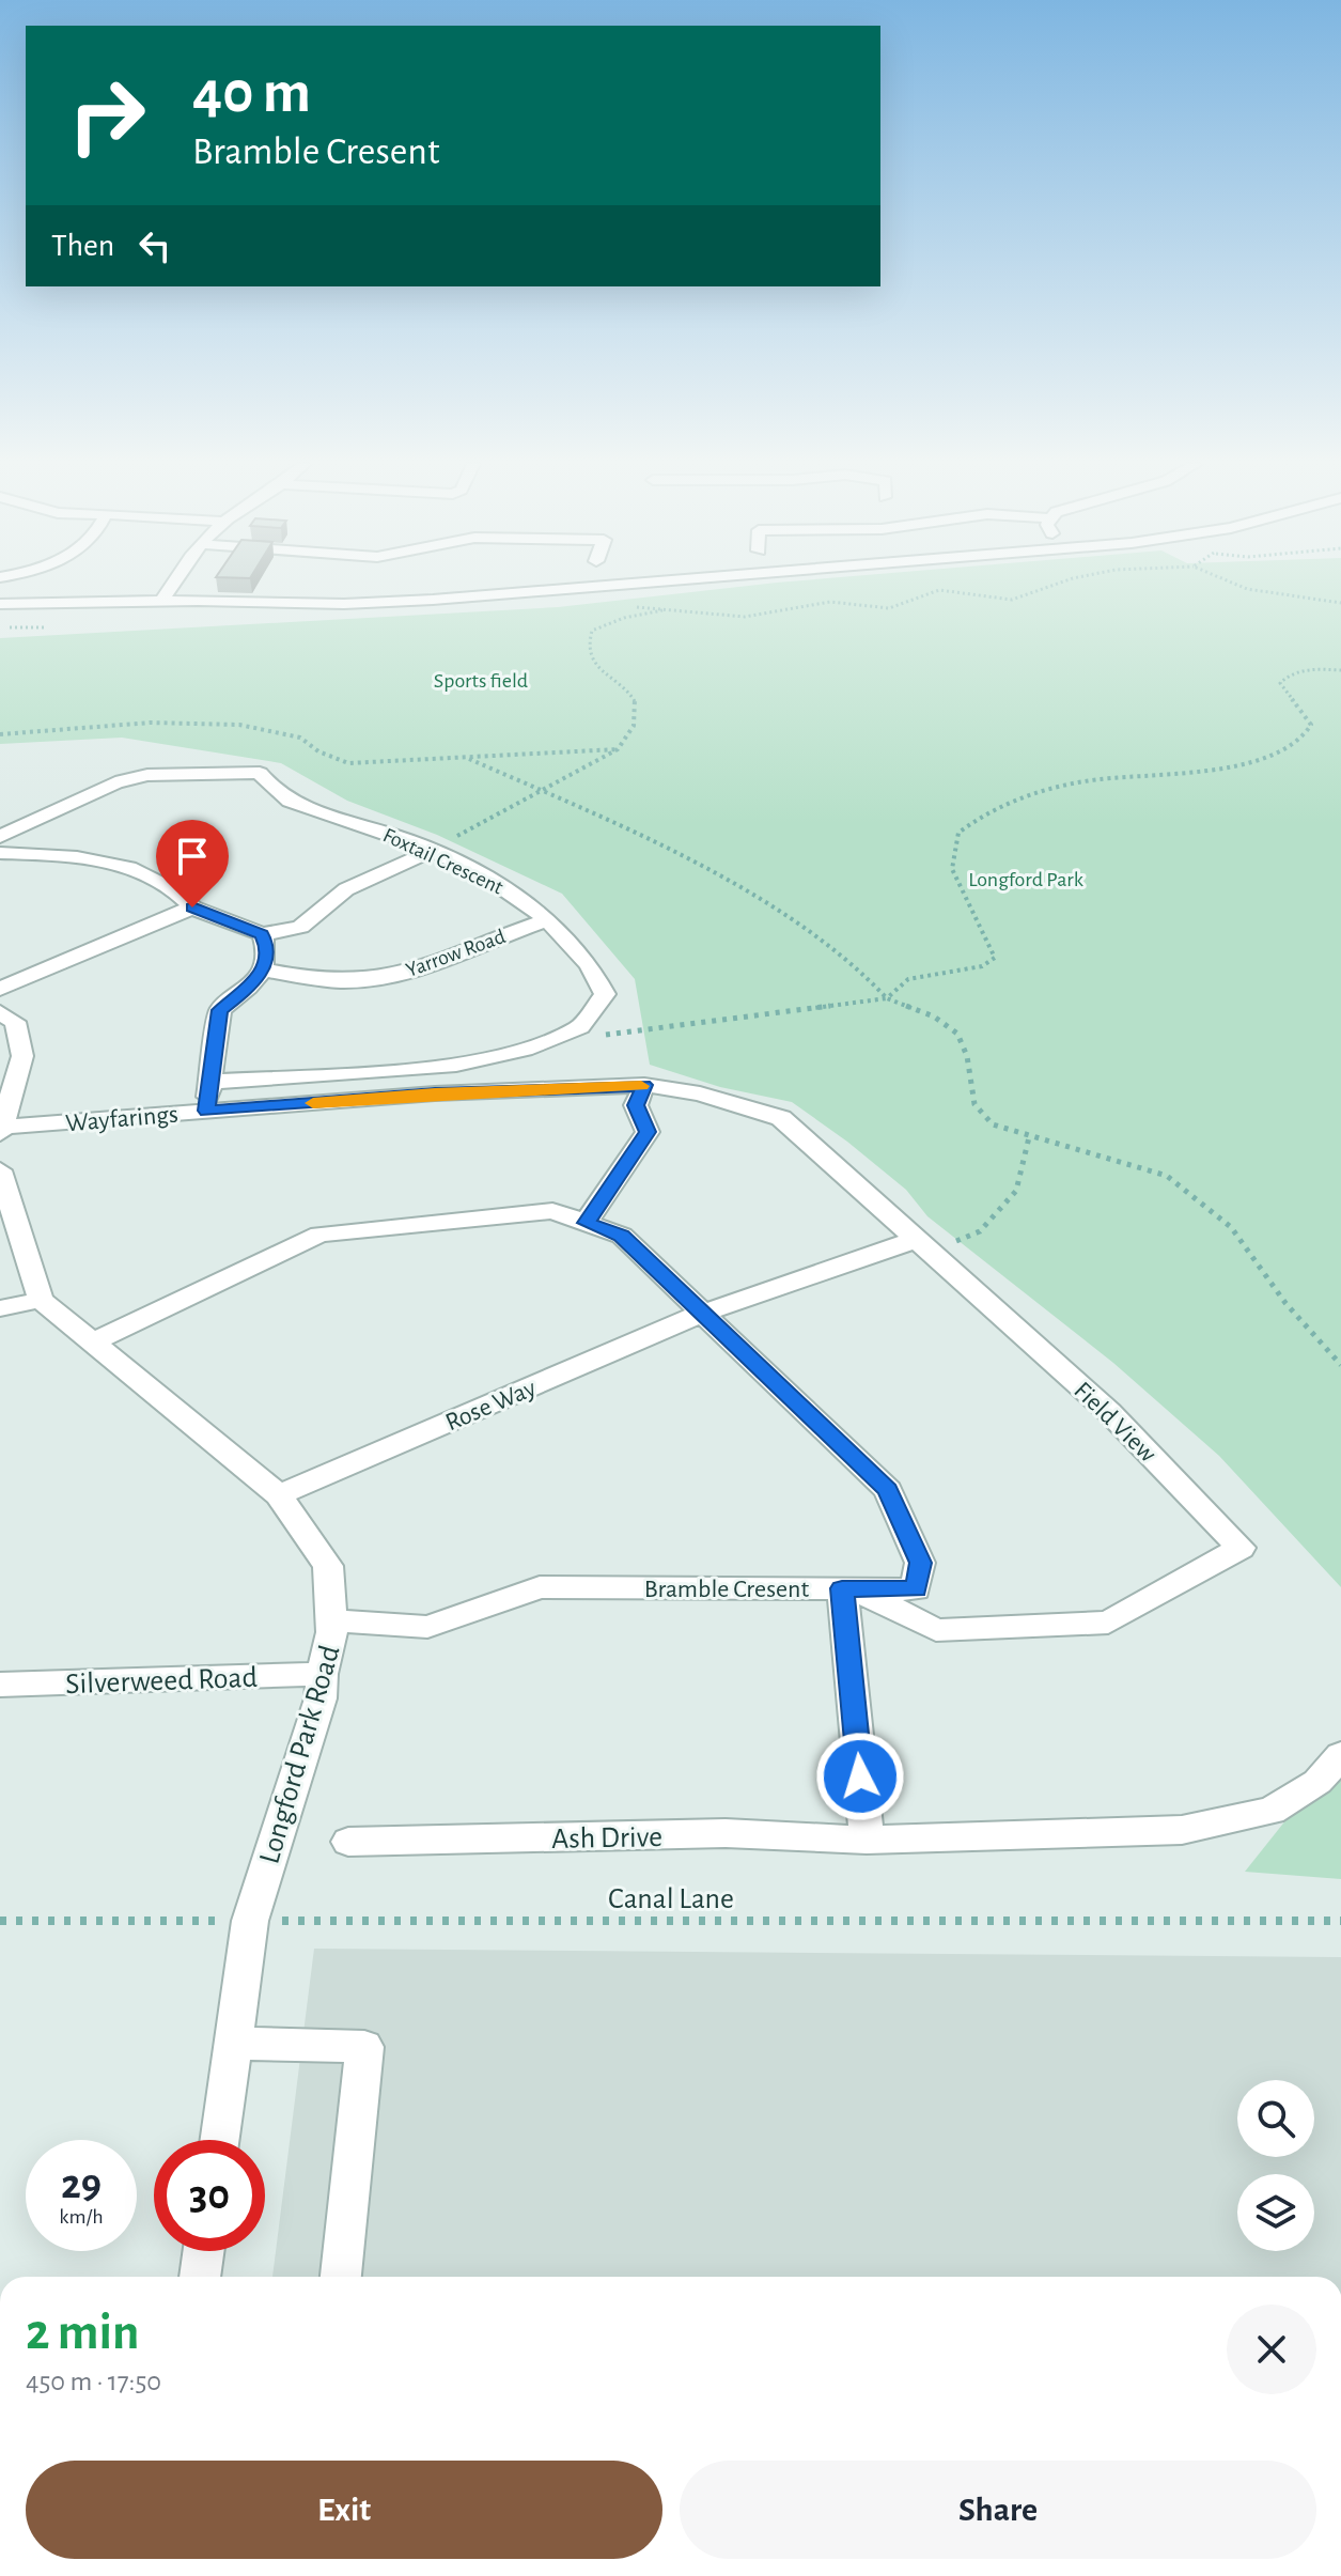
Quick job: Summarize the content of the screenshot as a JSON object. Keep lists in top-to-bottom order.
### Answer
{
  "streets": {
    "street": [
      "Foxtail Crescent",
      "Yarrow Road",
      "Wayfarings",
      "Rose Way",
      "Field View",
      "Bramble Cresent",
      "Silverweed Road",
      "Longford Park Road",
      "Ash Drive"
    ],
    "path": ["Canal Lane"]
  },
  "crossings": [
    ["Foxtail Crescent", "Yarrow Road"],
    ["Wayfarings", "Field View"],
    ["Rose Way", "Field View"],
    ["Rose Way", "Bramble Cresent"],
    ["Rose Way", "Longford Park Road"],
    ["Field View", "Bramble Cresent"],
    ["Bramble Cresent", "Longford Park Road"],
    ["Silverweed Road", "Longford Park Road"],
    ["Longford Park Road", "Canal Lane"]
  ],
  "parks": ["Sports field", "Longford Park"],
  "page": {
    "turn": ["40 m", "Bramble Cresent"],
    "then": "Then",
    "speed": "29 km/h",
    "limit": "30",
    "heading": ["2 min", "450 m · 17:50"],
    "buttons": ["Exit", "Share"]
  }
}
